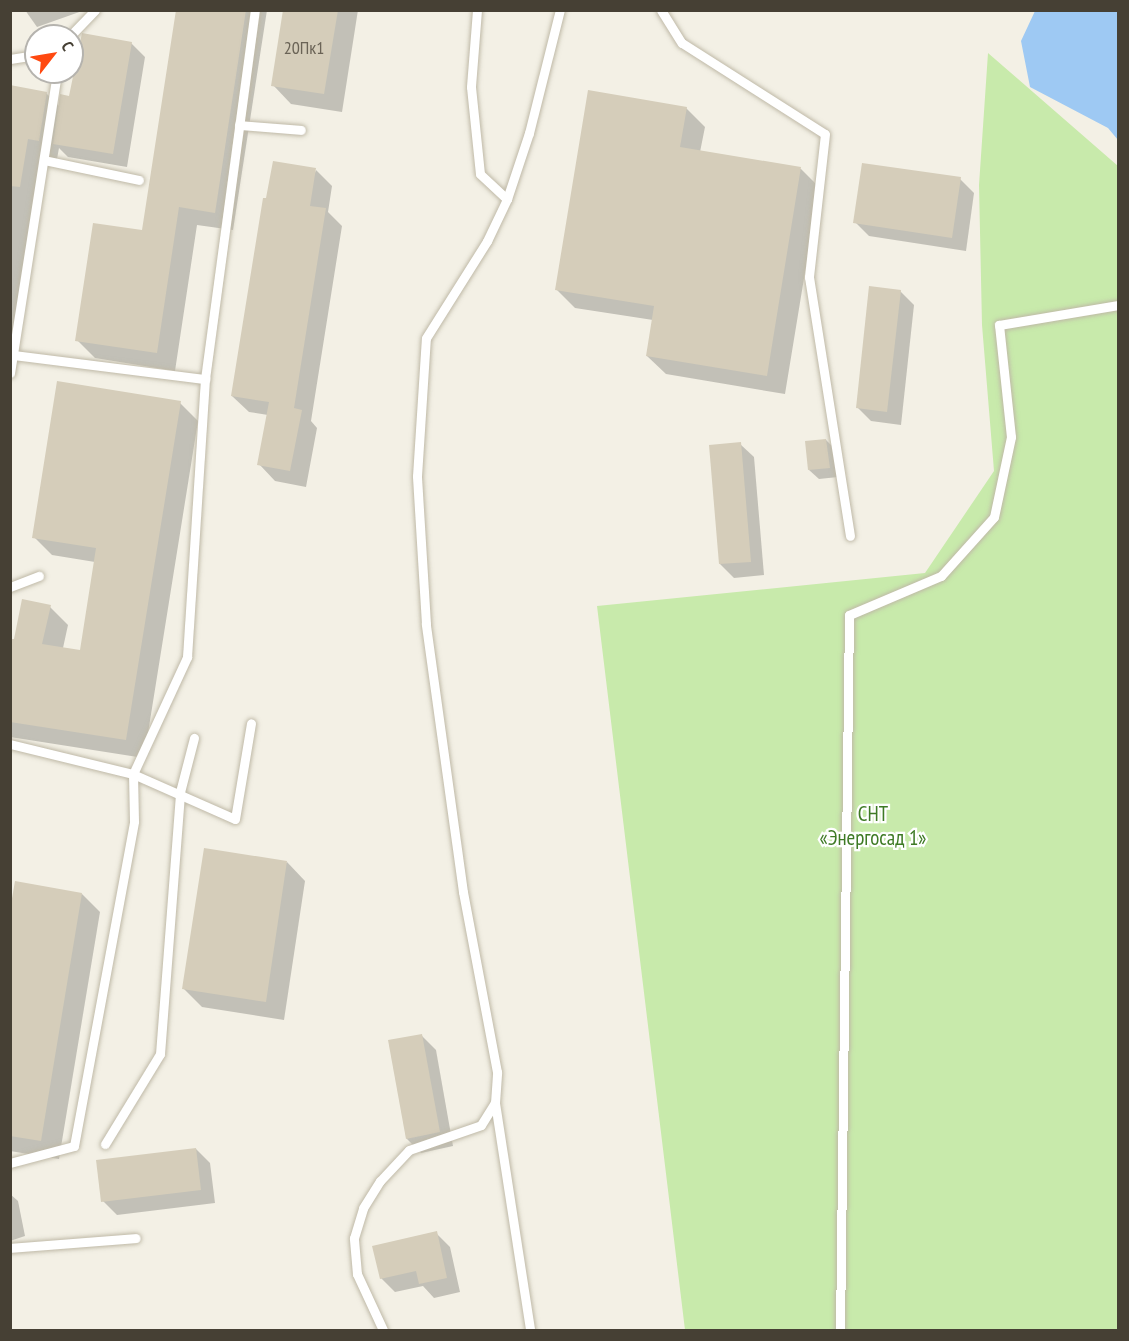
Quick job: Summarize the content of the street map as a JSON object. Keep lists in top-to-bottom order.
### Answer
{
  "parks": ["СНТ «Энергосад 1»"],
  "house_numbers": ["20Пк1"],
  "north": "top right"
}
